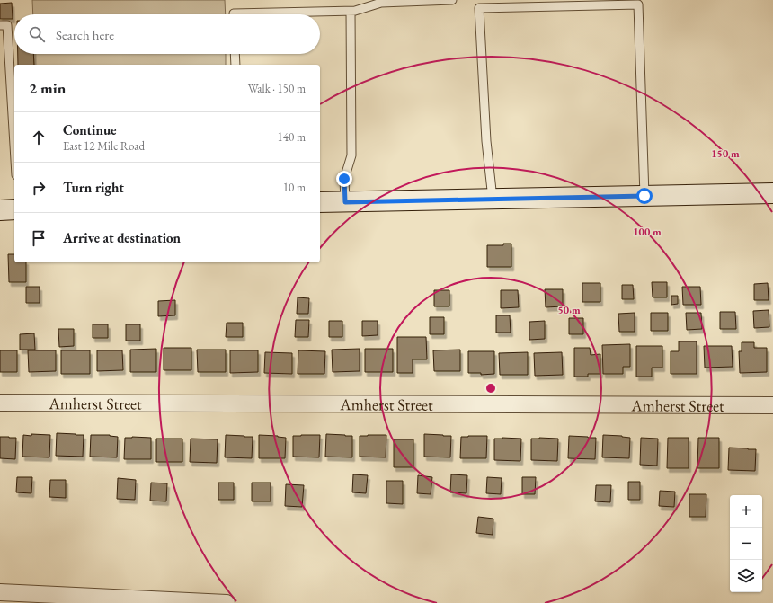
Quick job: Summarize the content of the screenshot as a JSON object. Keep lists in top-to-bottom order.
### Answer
{
  "streets": {
    "street": ["Amherst Street"]
  },
  "page": {
    "search": "Search here",
    "heading": ["2 min", "Walk · 150 m"],
    "list": [
      ["Continue", "East 12 Mile Road", "140 m"],
      ["Turn right", "10 m"],
      "Arrive at destination"
    ],
    "map_buttons": ["+", "−"]
  },
  "rings": ["150 m", "100 m", "50 m"]
}
